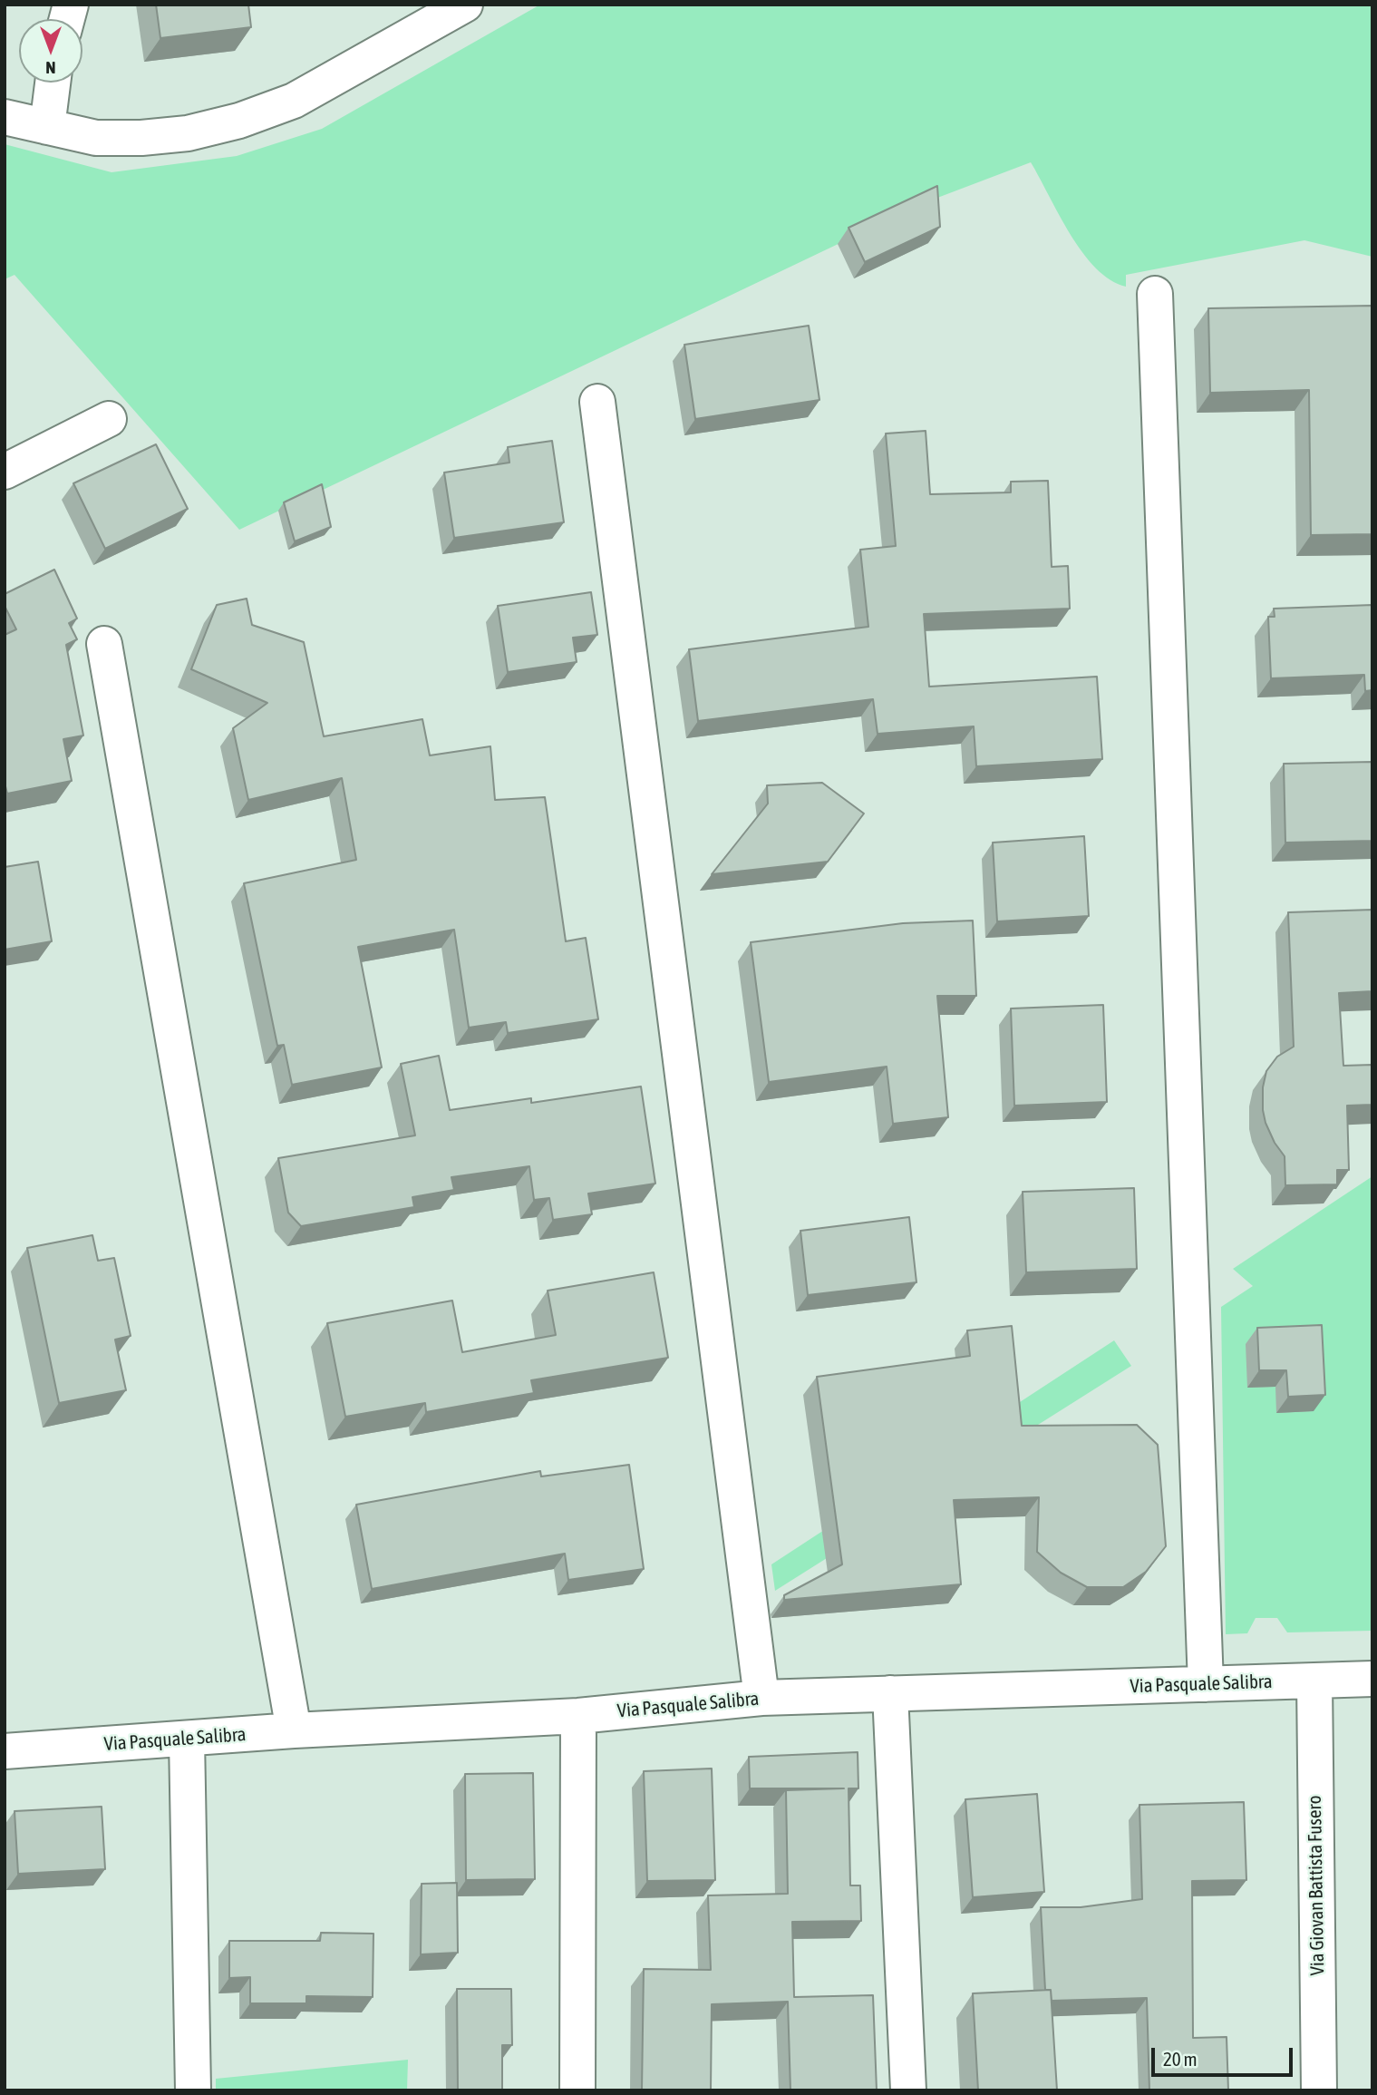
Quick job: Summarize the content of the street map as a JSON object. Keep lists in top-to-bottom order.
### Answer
{
  "streets": {
    "street": ["Via Pasquale Salibra", "Via Giovan Battista Fusero"]
  },
  "crossings": [
    ["Via Pasquale Salibra", "Via Giovan Battista Fusero"]
  ],
  "scale_bar": "20 m",
  "north": "bottom"
}
